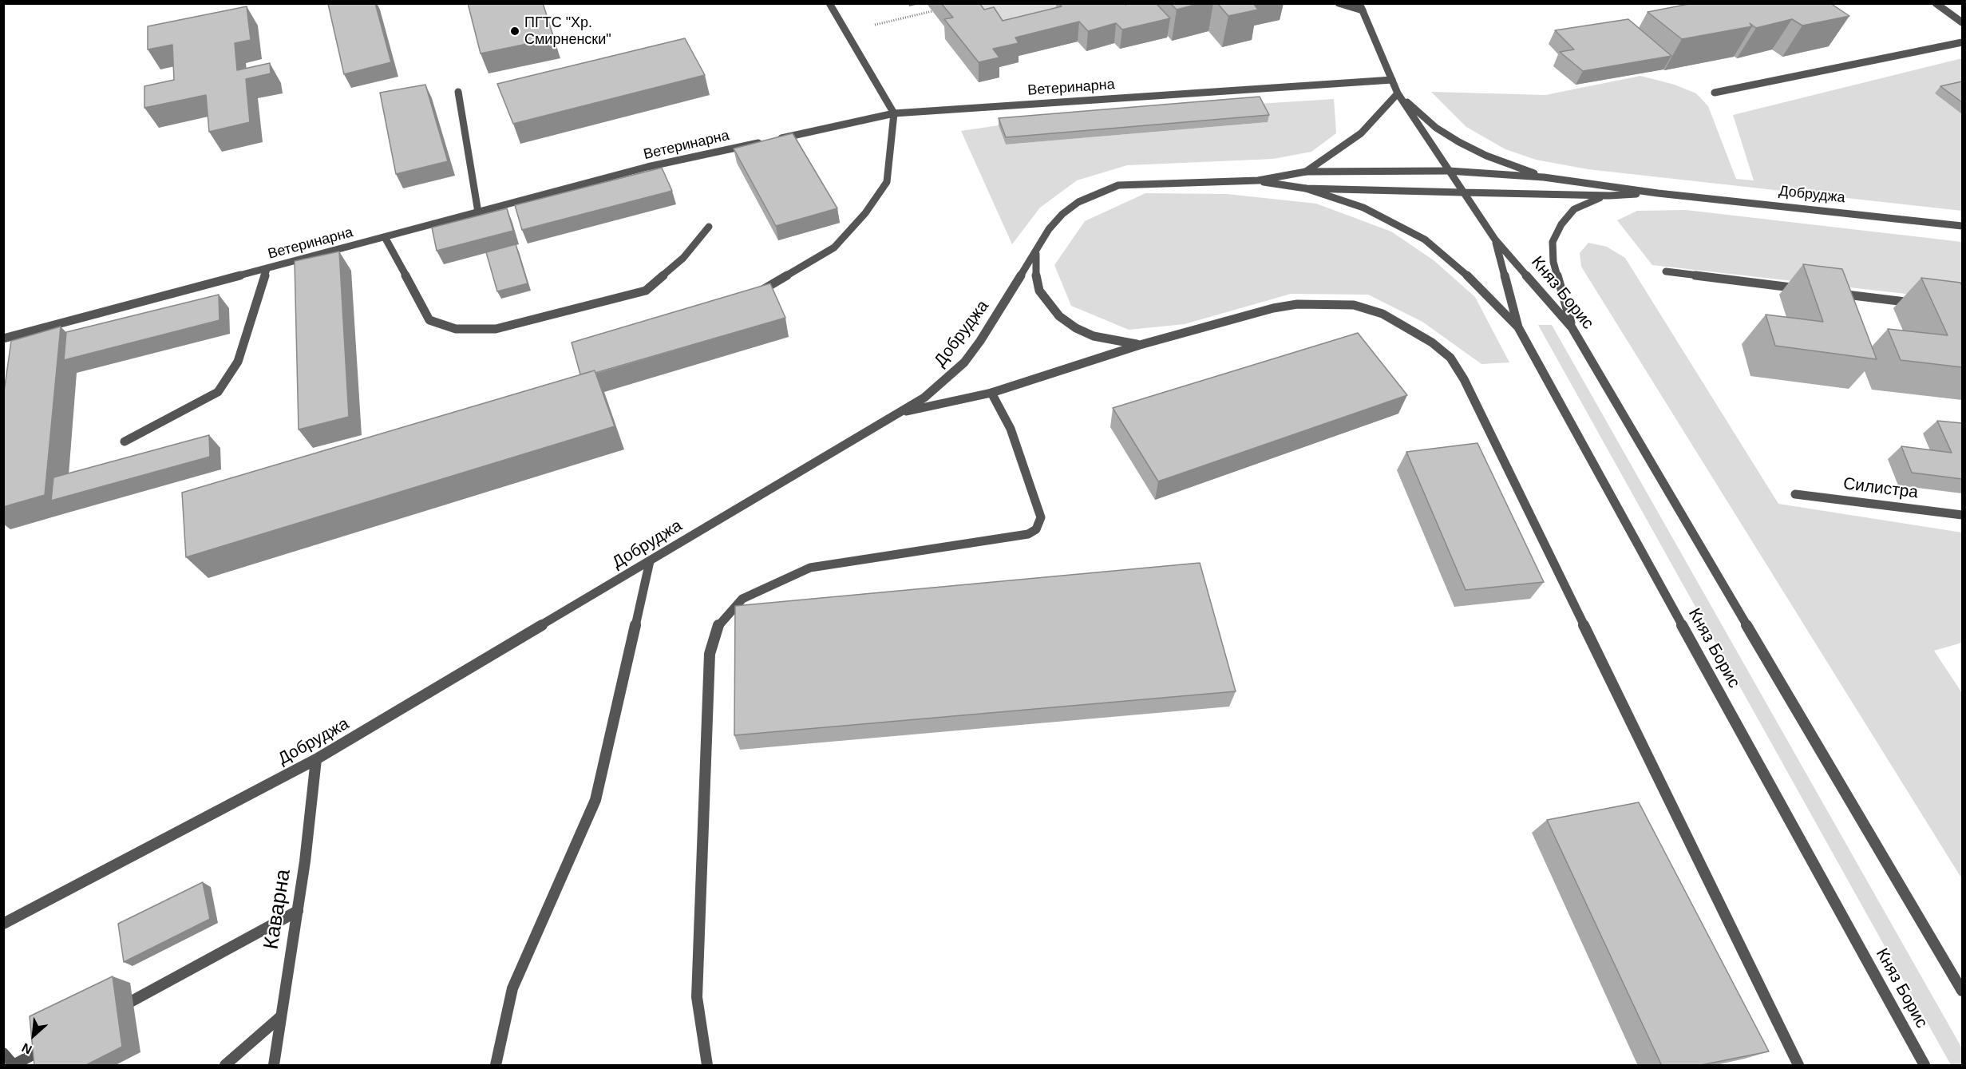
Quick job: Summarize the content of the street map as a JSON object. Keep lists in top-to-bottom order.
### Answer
{
  "streets": {
    "street": [
      "Ветеринарна",
      "Добруджа",
      "Княз Борис",
      "Силистра",
      "Каварна"
    ]
  },
  "crossings": [
    ["Ветеринарна", "Княз Борис"],
    ["Добруджа", "Каварна"]
  ],
  "places": ["ПГТС \"Хр. Смирненски\""],
  "north": "bottom left"
}
